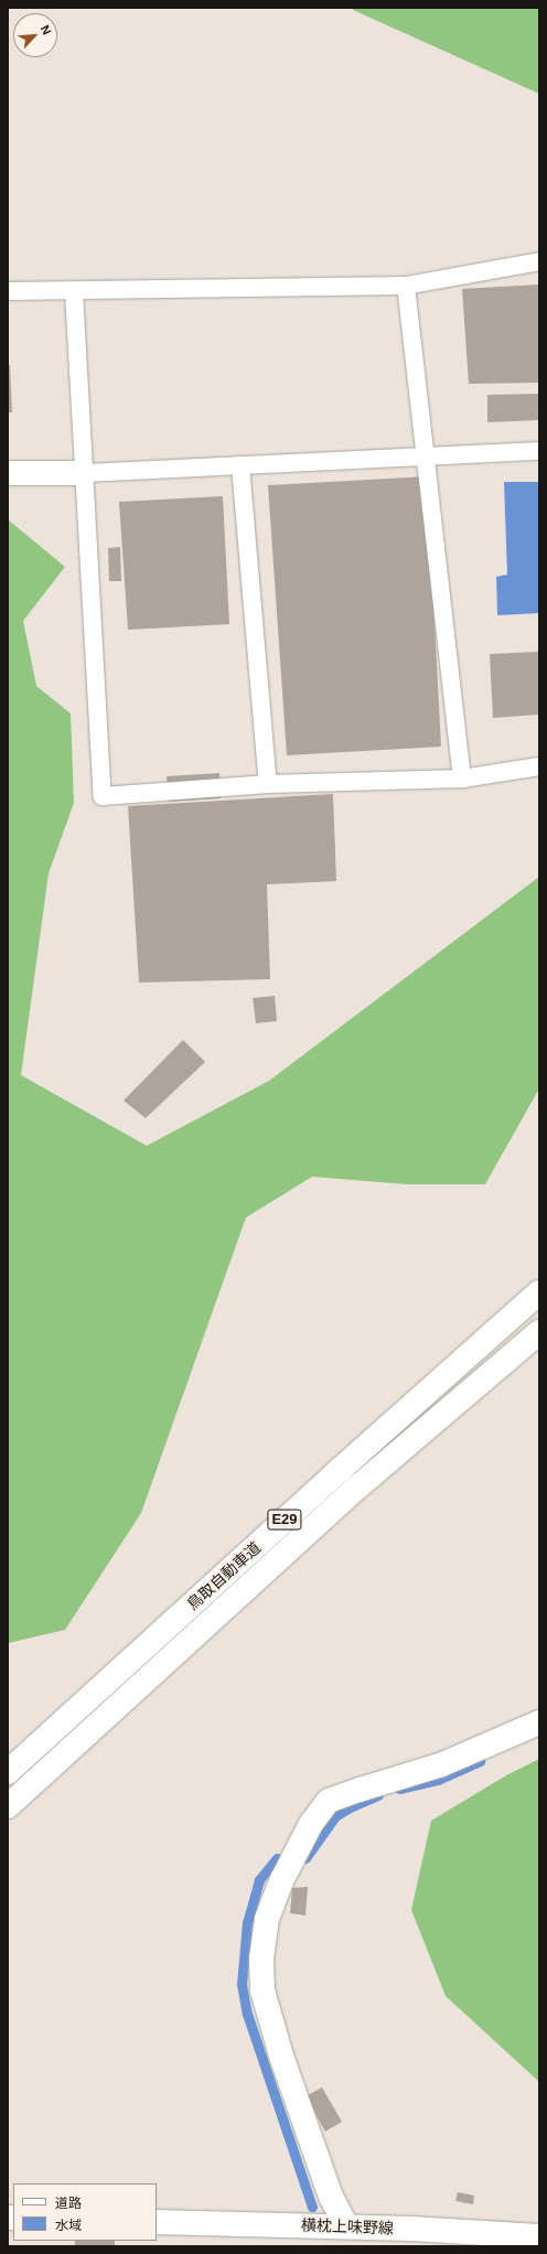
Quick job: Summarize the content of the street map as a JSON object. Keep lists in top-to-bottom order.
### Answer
{
  "streets": {
    "main road": ["E29", "鳥取自動車道", "横枕上味野線"]
  },
  "legend": ["道路", "水域"],
  "north": "top right"
}
